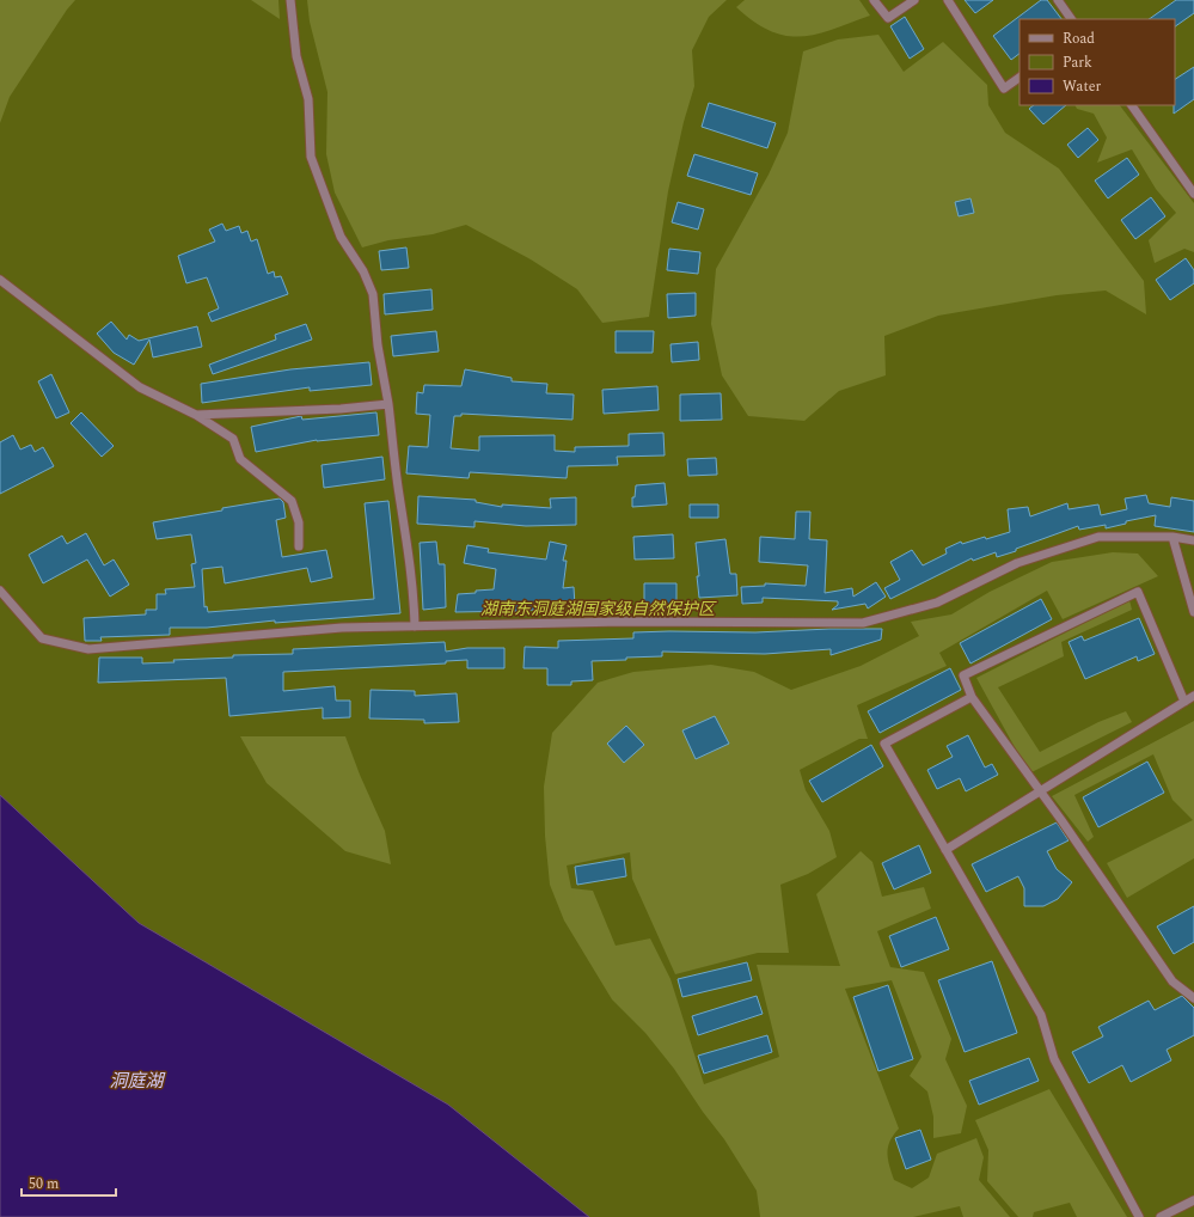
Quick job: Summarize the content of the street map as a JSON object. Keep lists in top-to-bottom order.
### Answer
{
  "water": ["洞庭湖"],
  "parks": ["湖南东洞庭湖国家级自然保护区"],
  "legend": ["Road", "Park", "Water"],
  "scale_bar": "50 m"
}
